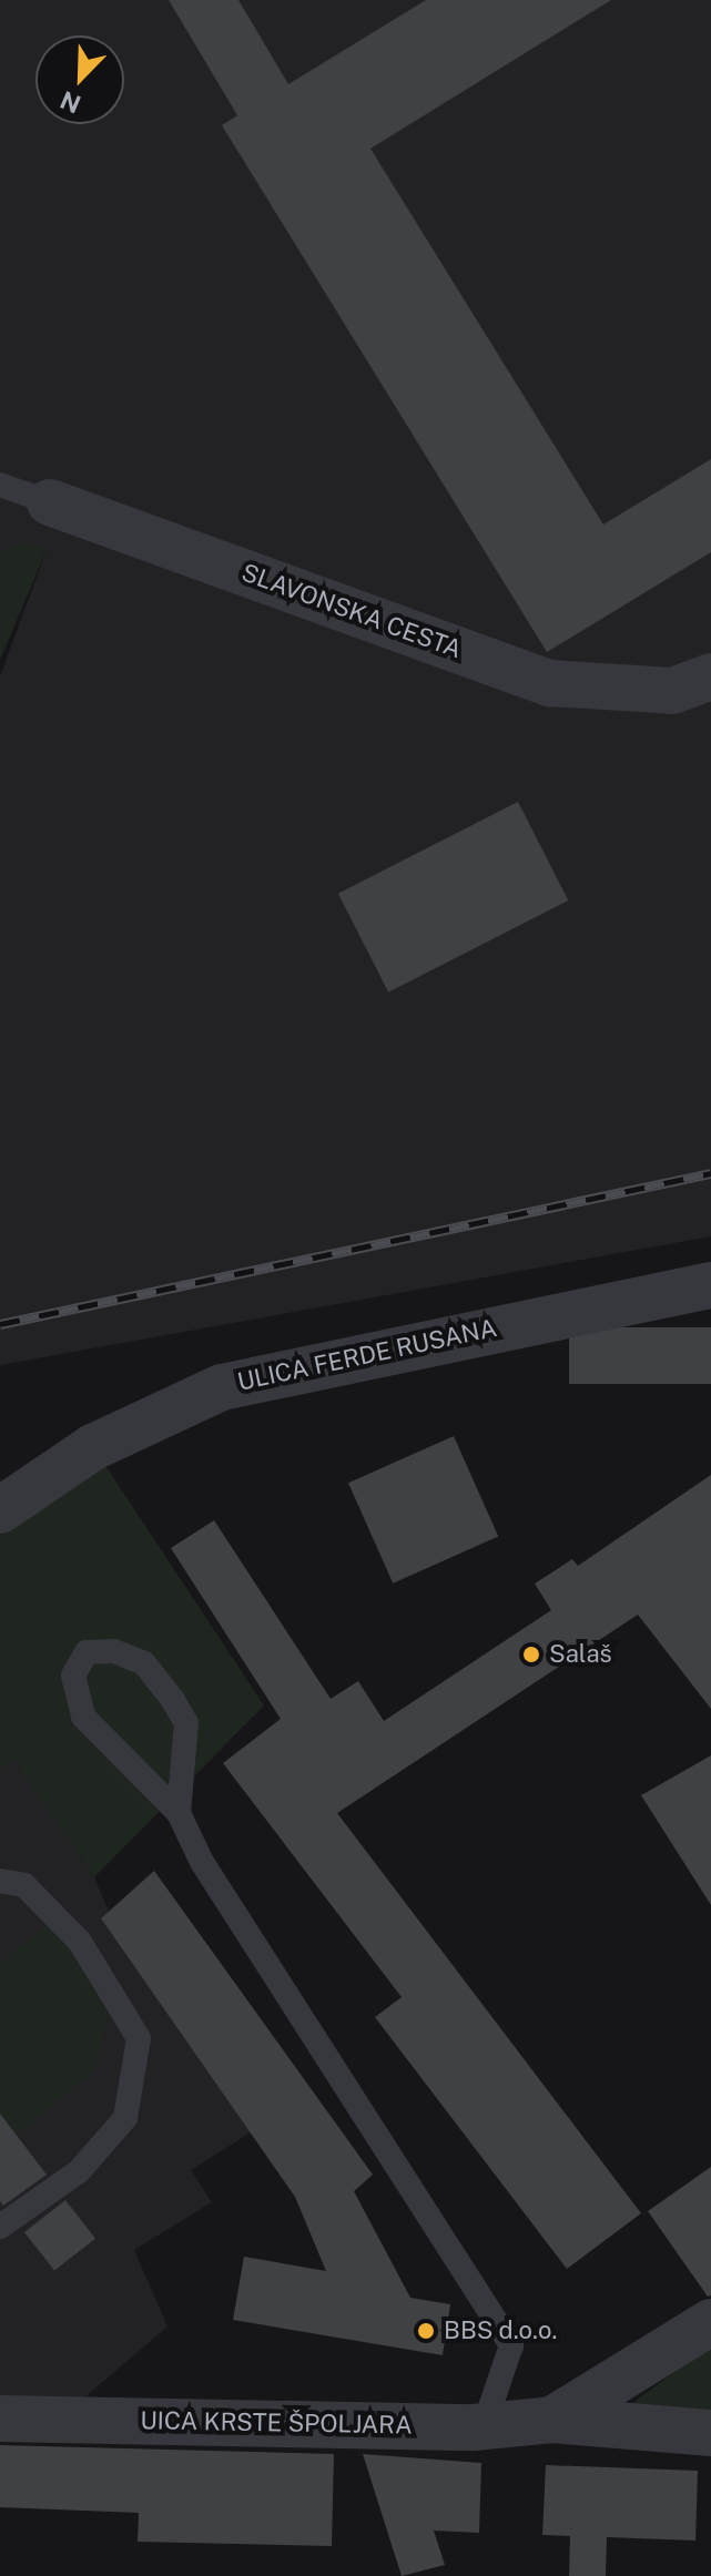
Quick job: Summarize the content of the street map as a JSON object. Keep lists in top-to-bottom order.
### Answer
{
  "streets": {
    "street": ["SLAVONSKA CESTA", "ULICA FERDE RUSANA", "UICA KRSTE ŠPOLJARA"]
  },
  "places": ["Salaš", "BBS d.o.o."],
  "north": "bottom left"
}
